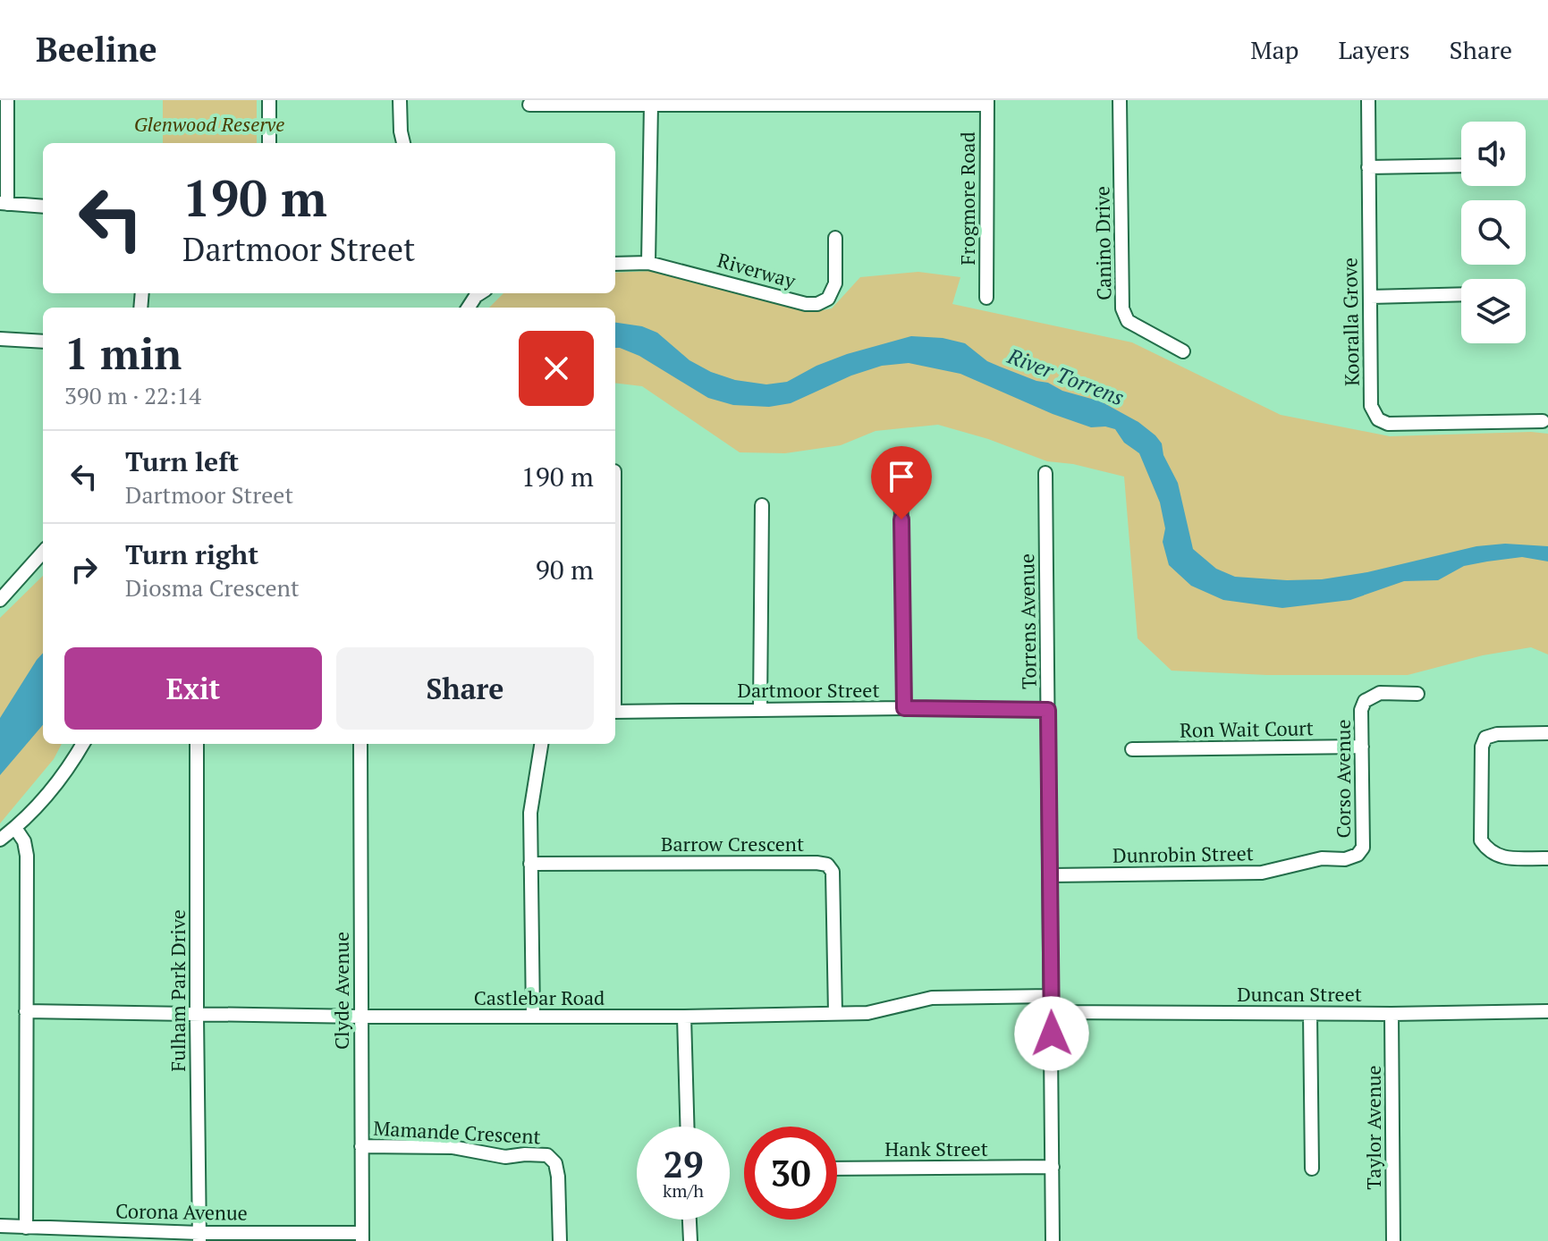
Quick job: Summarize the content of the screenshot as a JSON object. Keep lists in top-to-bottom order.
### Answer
{
  "streets": {
    "street": [
      "Frogmore Road",
      "Canino Drive",
      "Riverway",
      "Kooralla Grove",
      "Torrens Avenue",
      "Dartmoor Street",
      "Ron Wait Court",
      "Corso Avenue",
      "Barrow Crescent",
      "Dunrobin Street",
      "Fulham Park Drive",
      "Clyde Avenue",
      "Duncan Street",
      "Castlebar Road",
      "Taylor Avenue",
      "Mamande Crescent",
      "Hank Street",
      "Corona Avenue"
    ]
  },
  "crossings": [
    ["Torrens Avenue", "Dartmoor Street"],
    ["Torrens Avenue", "Dunrobin Street"],
    ["Torrens Avenue", "Duncan Street"],
    ["Torrens Avenue", "Castlebar Road"],
    ["Torrens Avenue", "Hank Street"],
    ["Ron Wait Court", "Corso Avenue"],
    ["Corso Avenue", "Dunrobin Street"],
    ["Barrow Crescent", "Castlebar Road"],
    ["Fulham Park Drive", "Castlebar Road"],
    ["Fulham Park Drive", "Corona Avenue"],
    ["Clyde Avenue", "Castlebar Road"],
    ["Clyde Avenue", "Mamande Crescent"],
    ["Clyde Avenue", "Corona Avenue"],
    ["Duncan Street", "Taylor Avenue"]
  ],
  "water": ["River Torrens"],
  "parks": ["Glenwood Reserve"],
  "page": {
    "header": "Beeline",
    "nav": ["Map", "Layers", "Share"],
    "turn": ["190 m", "Dartmoor Street"],
    "heading": ["1 min", "390 m · 22:14"],
    "list": [
      {
        "name": "Turn left",
        "note": "Dartmoor Street",
        "value": "190 m"
      },
      {
        "name": "Turn right",
        "note": "Diosma Crescent",
        "value": "90 m"
      }
    ],
    "buttons": ["Exit", "Share"],
    "speed": "29 km/h",
    "limit": "30"
  }
}
